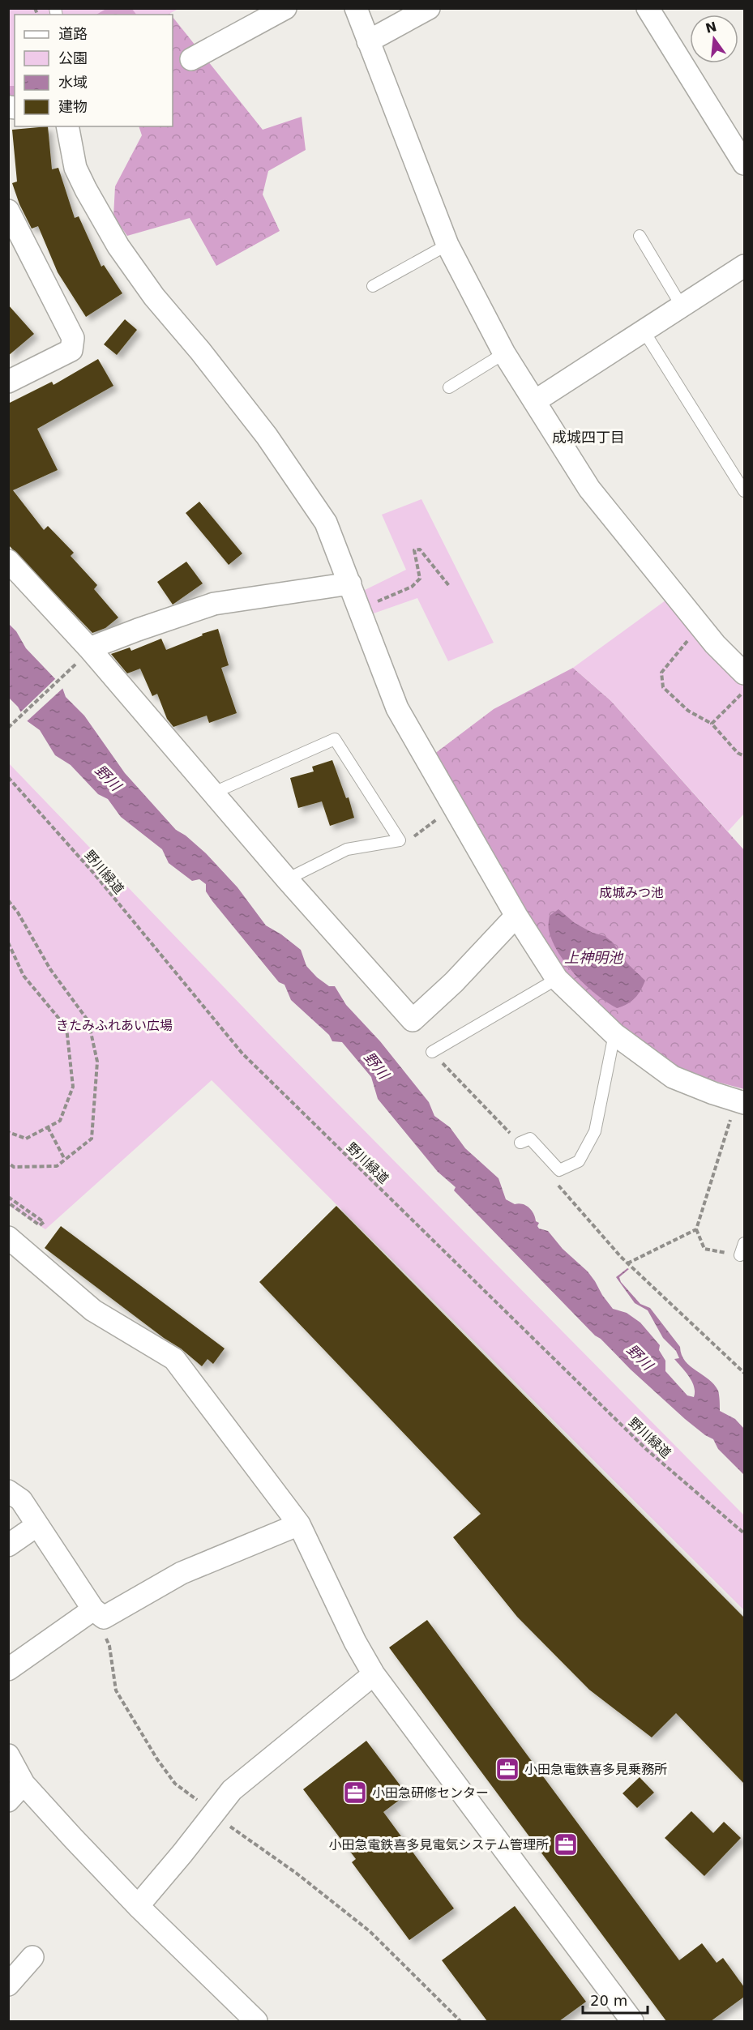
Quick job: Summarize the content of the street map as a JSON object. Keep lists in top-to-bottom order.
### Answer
{
  "streets": {
    "path": ["野川緑道"]
  },
  "districts": ["成城四丁目"],
  "water": ["野川", "上神明池"],
  "parks": ["成城みつ池", "きたみふれあい広場"],
  "places": {
    "office": ["小田急電鉄喜多見乗務所", "小田急研修センター", "小田急電鉄喜多見電気システム管理所"]
  },
  "legend": [
    "道路",
    "公園",
    "水域",
    "建物"
  ],
  "scale_bar": "20 m",
  "north": "top"
}
